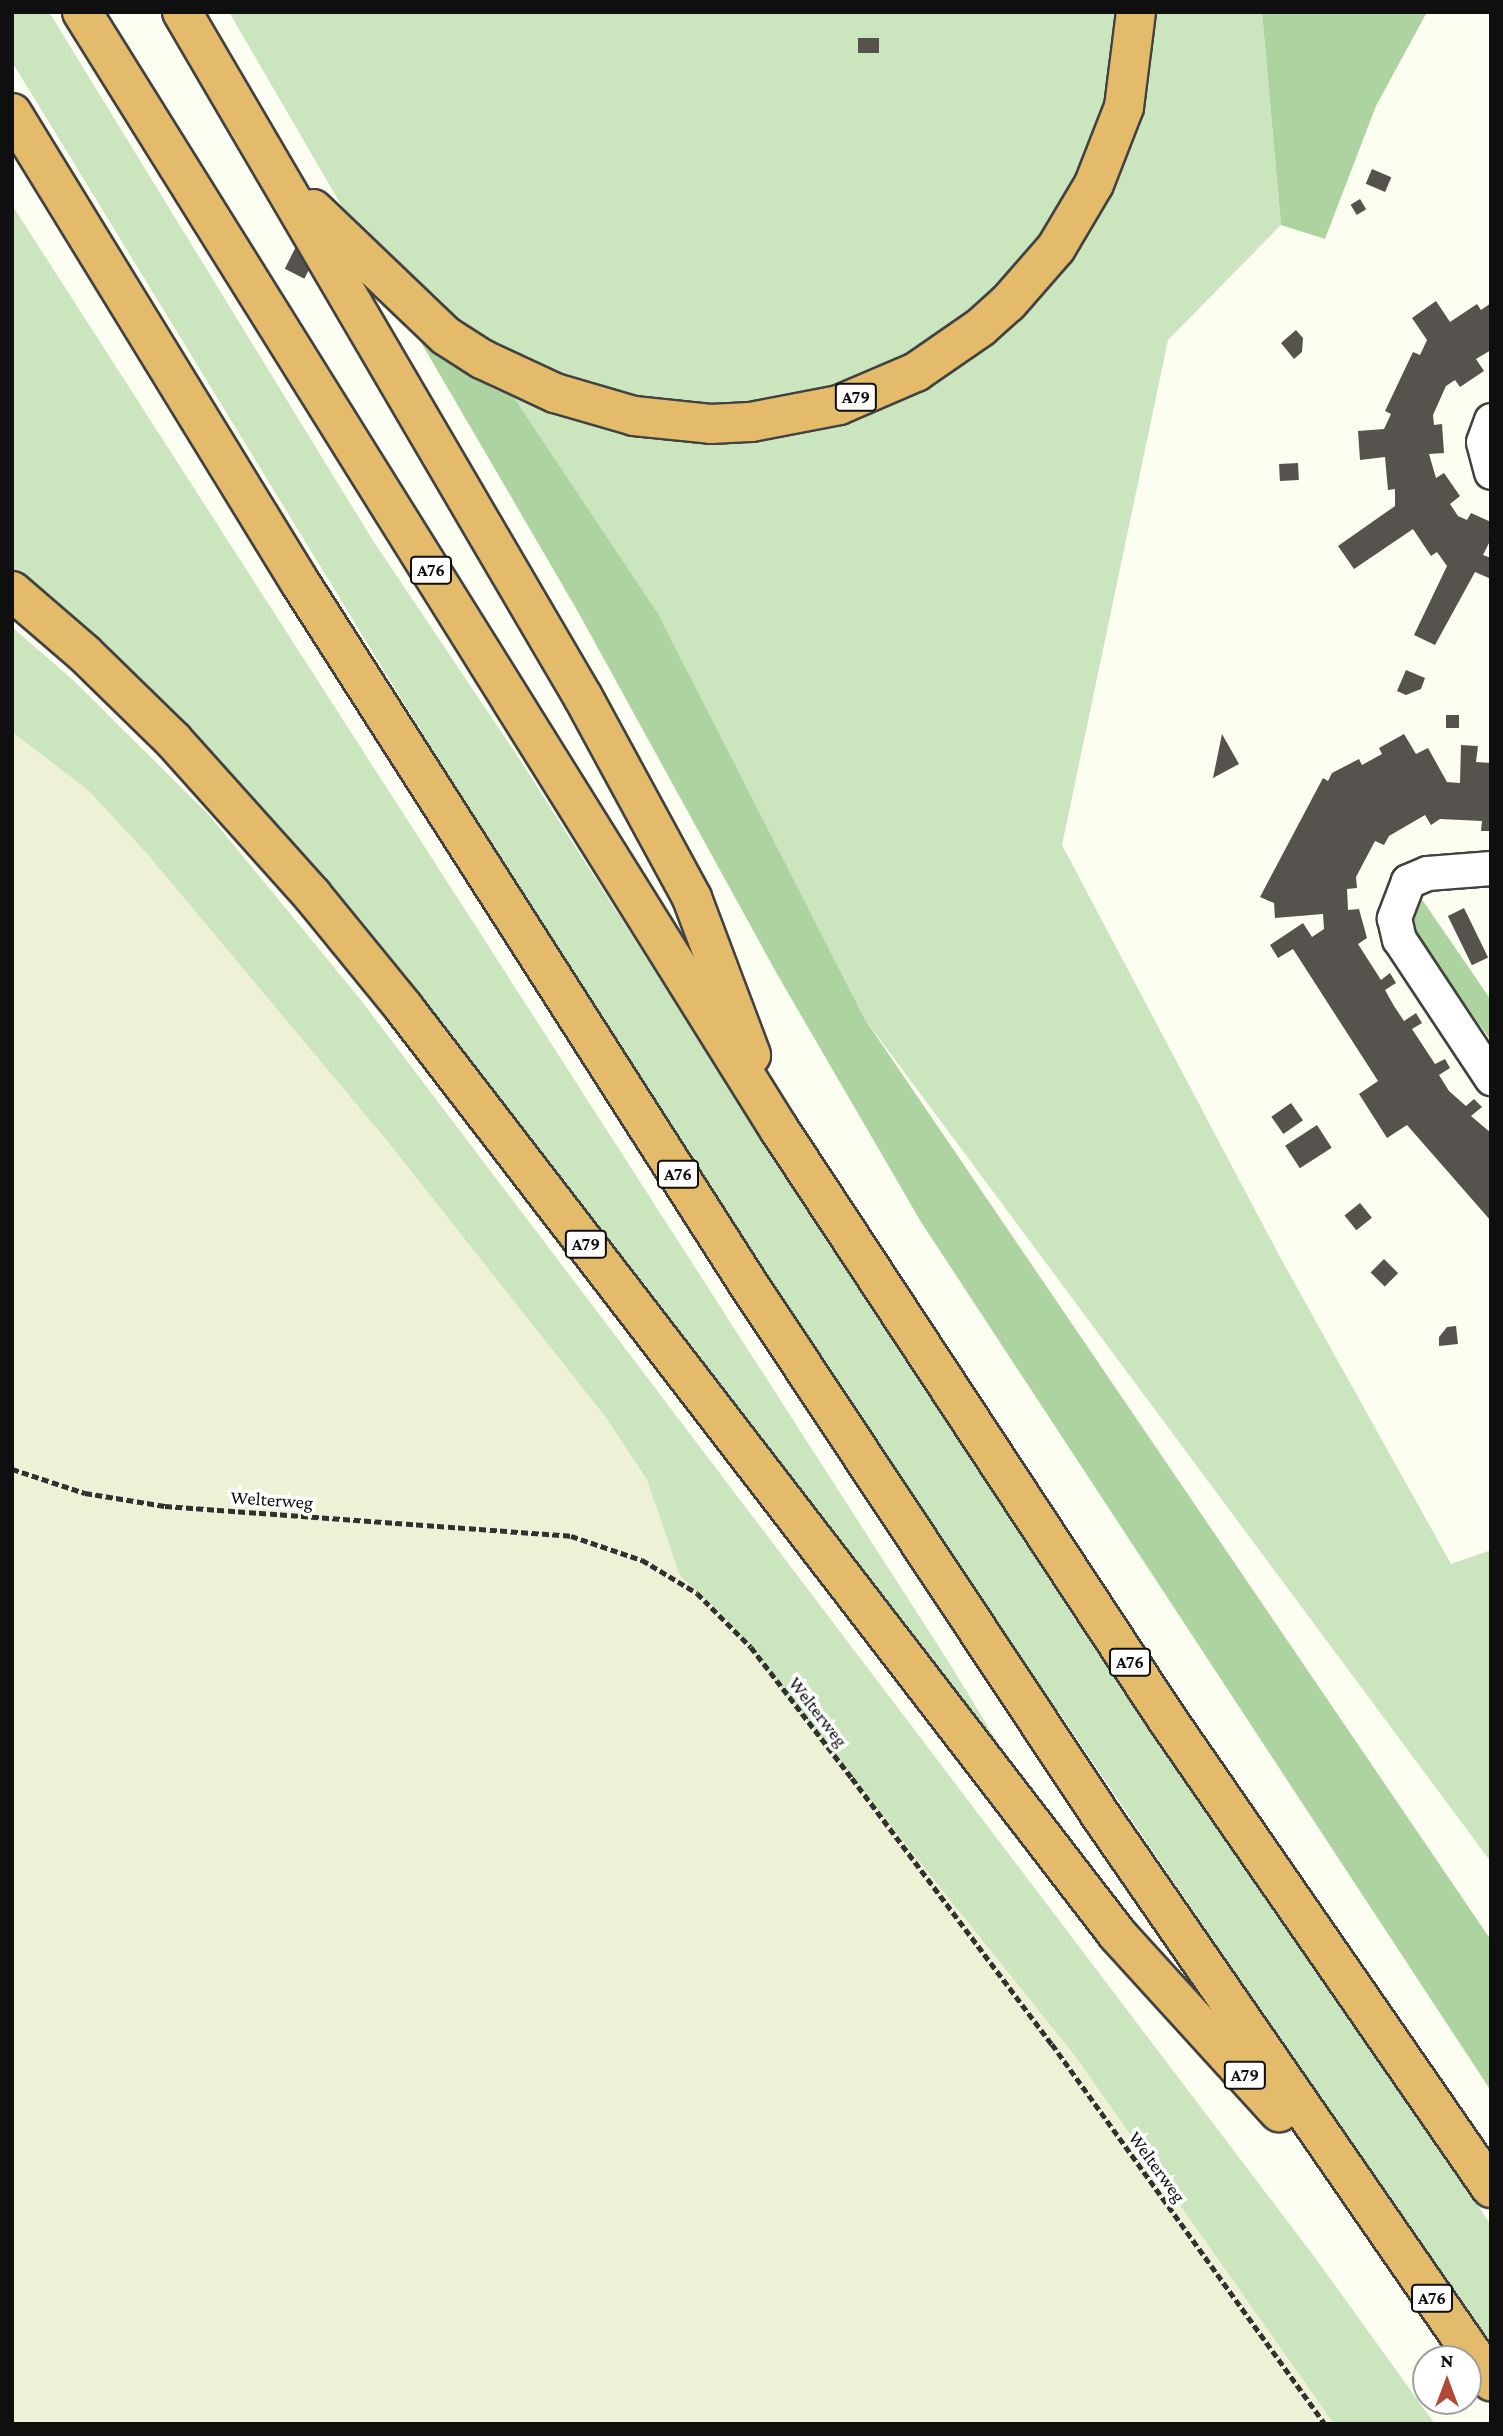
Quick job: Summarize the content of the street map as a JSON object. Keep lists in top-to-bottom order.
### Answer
{
  "streets": {
    "highway": ["A79", "A76"],
    "path": ["Welterweg"]
  },
  "crossings": [
    ["A79", "A76"]
  ],
  "north": "top"
}
